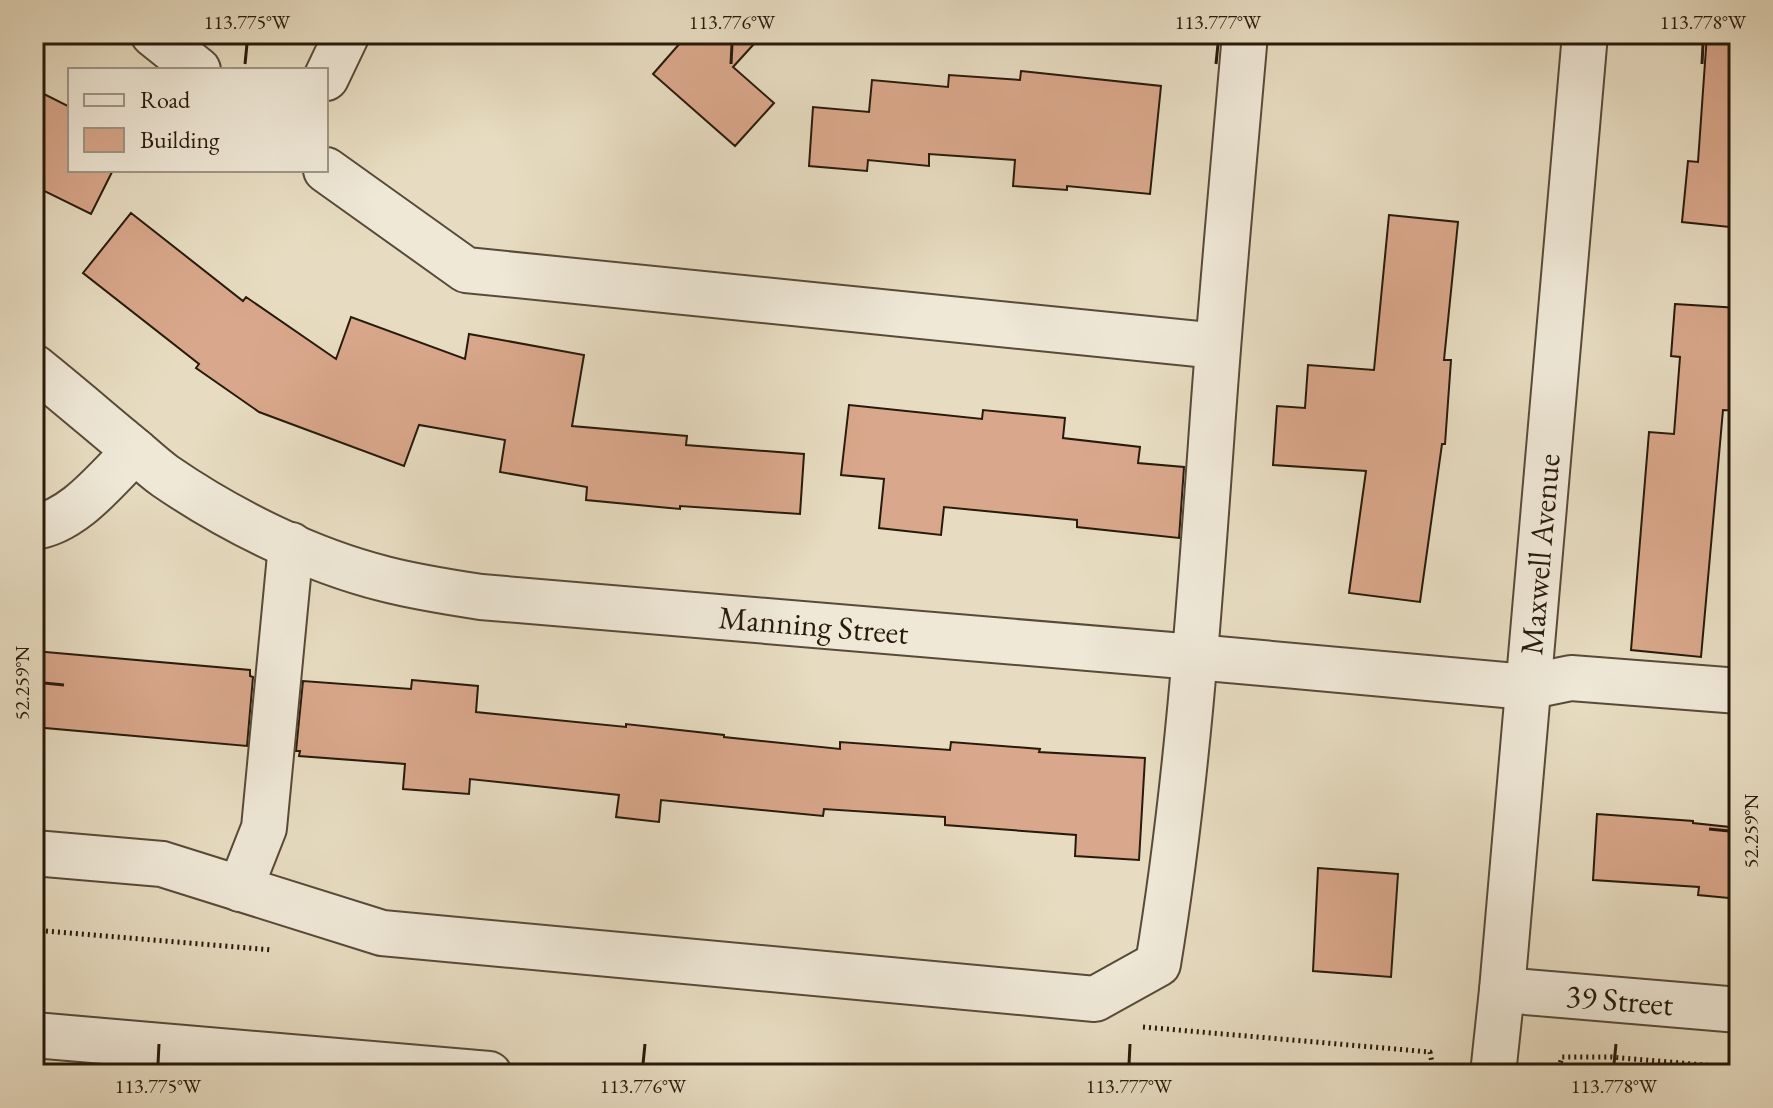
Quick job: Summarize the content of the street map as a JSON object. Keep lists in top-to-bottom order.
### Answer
{
  "streets": {
    "street": ["Maxwell Avenue", "Manning Street", "39 Street"]
  },
  "crossings": [
    ["Maxwell Avenue", "Manning Street"],
    ["Maxwell Avenue", "39 Street"]
  ],
  "legend": ["Road", "Building"],
  "coordinates": [
    "113.775°W",
    "113.776°W",
    "113.777°W",
    "113.778°W",
    "52.259°N"
  ]
}
